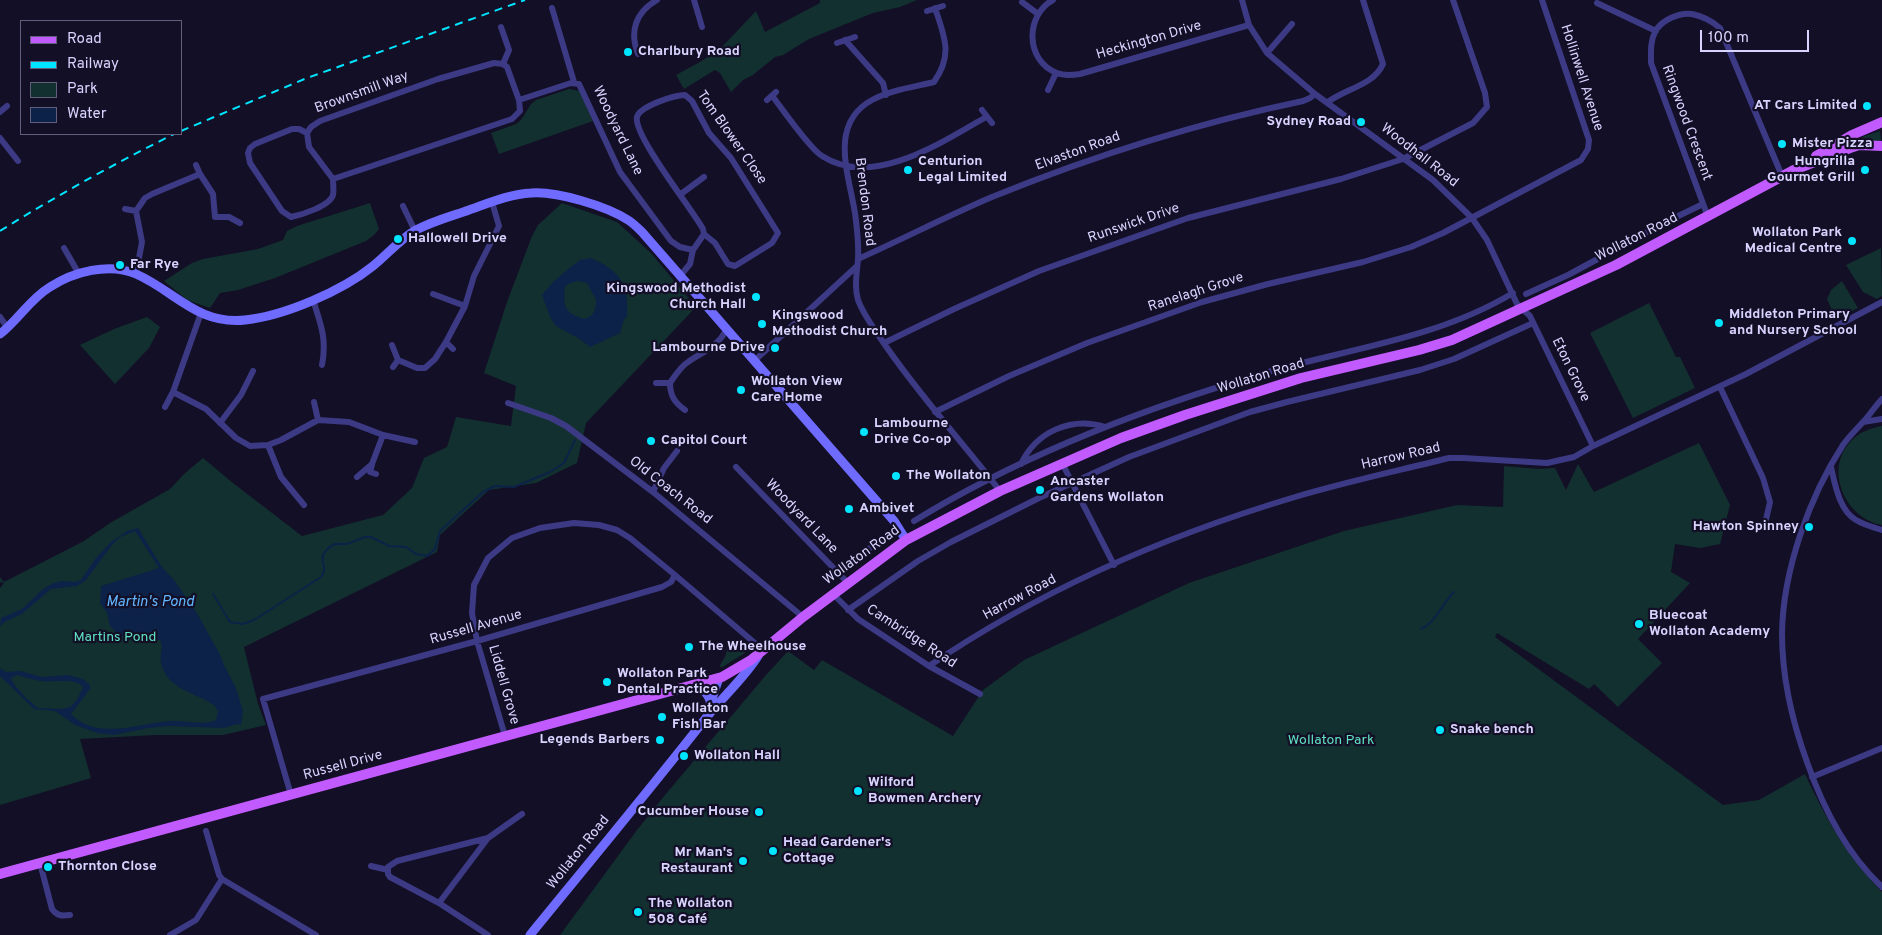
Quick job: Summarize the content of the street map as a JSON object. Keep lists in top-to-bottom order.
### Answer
{
  "streets": {
    "main road": ["Wollaton Road", "Russell Drive"],
    "street": [
      "Heckington Drive",
      "Hollinwell Avenue",
      "Brownsmill Way",
      "Ringwood Crescent",
      "Woodyard Lane",
      "Tom Blower Close",
      "Elvaston Road",
      "Woodhall Road",
      "Brendon Road",
      "Runswick Drive",
      "Ranelagh Grove",
      "Eton Grove",
      "Harrow Road",
      "Old Coach Road",
      "Russell Avenue",
      "Cambridge Road",
      "Liddell Grove"
    ]
  },
  "crossings": [
    ["Heckington Drive", "Woodhall Road"],
    ["Hollinwell Avenue", "Woodhall Road"],
    ["Hollinwell Avenue", "Ranelagh Grove"],
    ["Ringwood Crescent", "Wollaton Road"],
    ["Woodyard Lane", "Wollaton Road"],
    ["Elvaston Road", "Woodhall Road"],
    ["Elvaston Road", "Brendon Road"],
    ["Woodhall Road", "Runswick Drive"],
    ["Woodhall Road", "Wollaton Road"],
    ["Woodhall Road", "Ranelagh Grove"],
    ["Woodhall Road", "Eton Grove"],
    ["Brendon Road", "Runswick Drive"],
    ["Brendon Road", "Wollaton Road"],
    ["Brendon Road", "Ranelagh Grove"],
    ["Wollaton Road", "Eton Grove"],
    ["Wollaton Road", "Old Coach Road"],
    ["Wollaton Road", "Cambridge Road"],
    ["Wollaton Road", "Russell Drive"],
    ["Eton Grove", "Harrow Road"],
    ["Harrow Road", "Cambridge Road"],
    ["Russell Avenue", "Liddell Grove"],
    ["Russell Avenue", "Russell Drive"],
    ["Liddell Grove", "Russell Drive"]
  ],
  "water": ["Martin's Pond"],
  "parks": ["Martins Pond", "Wollaton Park"],
  "places": [
    "Charlbury Road",
    "AT Cars Limited",
    "Sydney Road",
    "Mister Pizza",
    "Centurion Legal Limited",
    "Hungrilla Gourmet Grill",
    "Hallowell Drive",
    "Wollaton Park Medical Centre",
    "Far Rye",
    "Kingswood Methodist Church Hall",
    "Middleton Primary and Nursery School",
    "Kingswood Methodist Church",
    "Lambourne Drive",
    "Wollaton View Care Home",
    "Lambourne Drive Co-op",
    "Capitol Court",
    "The Wollaton",
    "Ancaster Gardens Wollaton",
    "Ambivet",
    "Hawton Spinney",
    "Bluecoat Wollaton Academy",
    "The Wheelhouse",
    "Wollaton Park Dental Practice",
    "Wollaton Fish Bar",
    "Snake bench",
    "Legends Barbers",
    "Wollaton Hall",
    "Wilford Bowmen Archery",
    "Cucumber House",
    "Head Gardener's Cottage",
    "Mr Man's Restaurant",
    "Thornton Close",
    "The Wollaton 508 Café"
  ],
  "legend": [
    "Road",
    "Railway",
    "Park",
    "Water"
  ],
  "scale_bar": "100 m"
}
